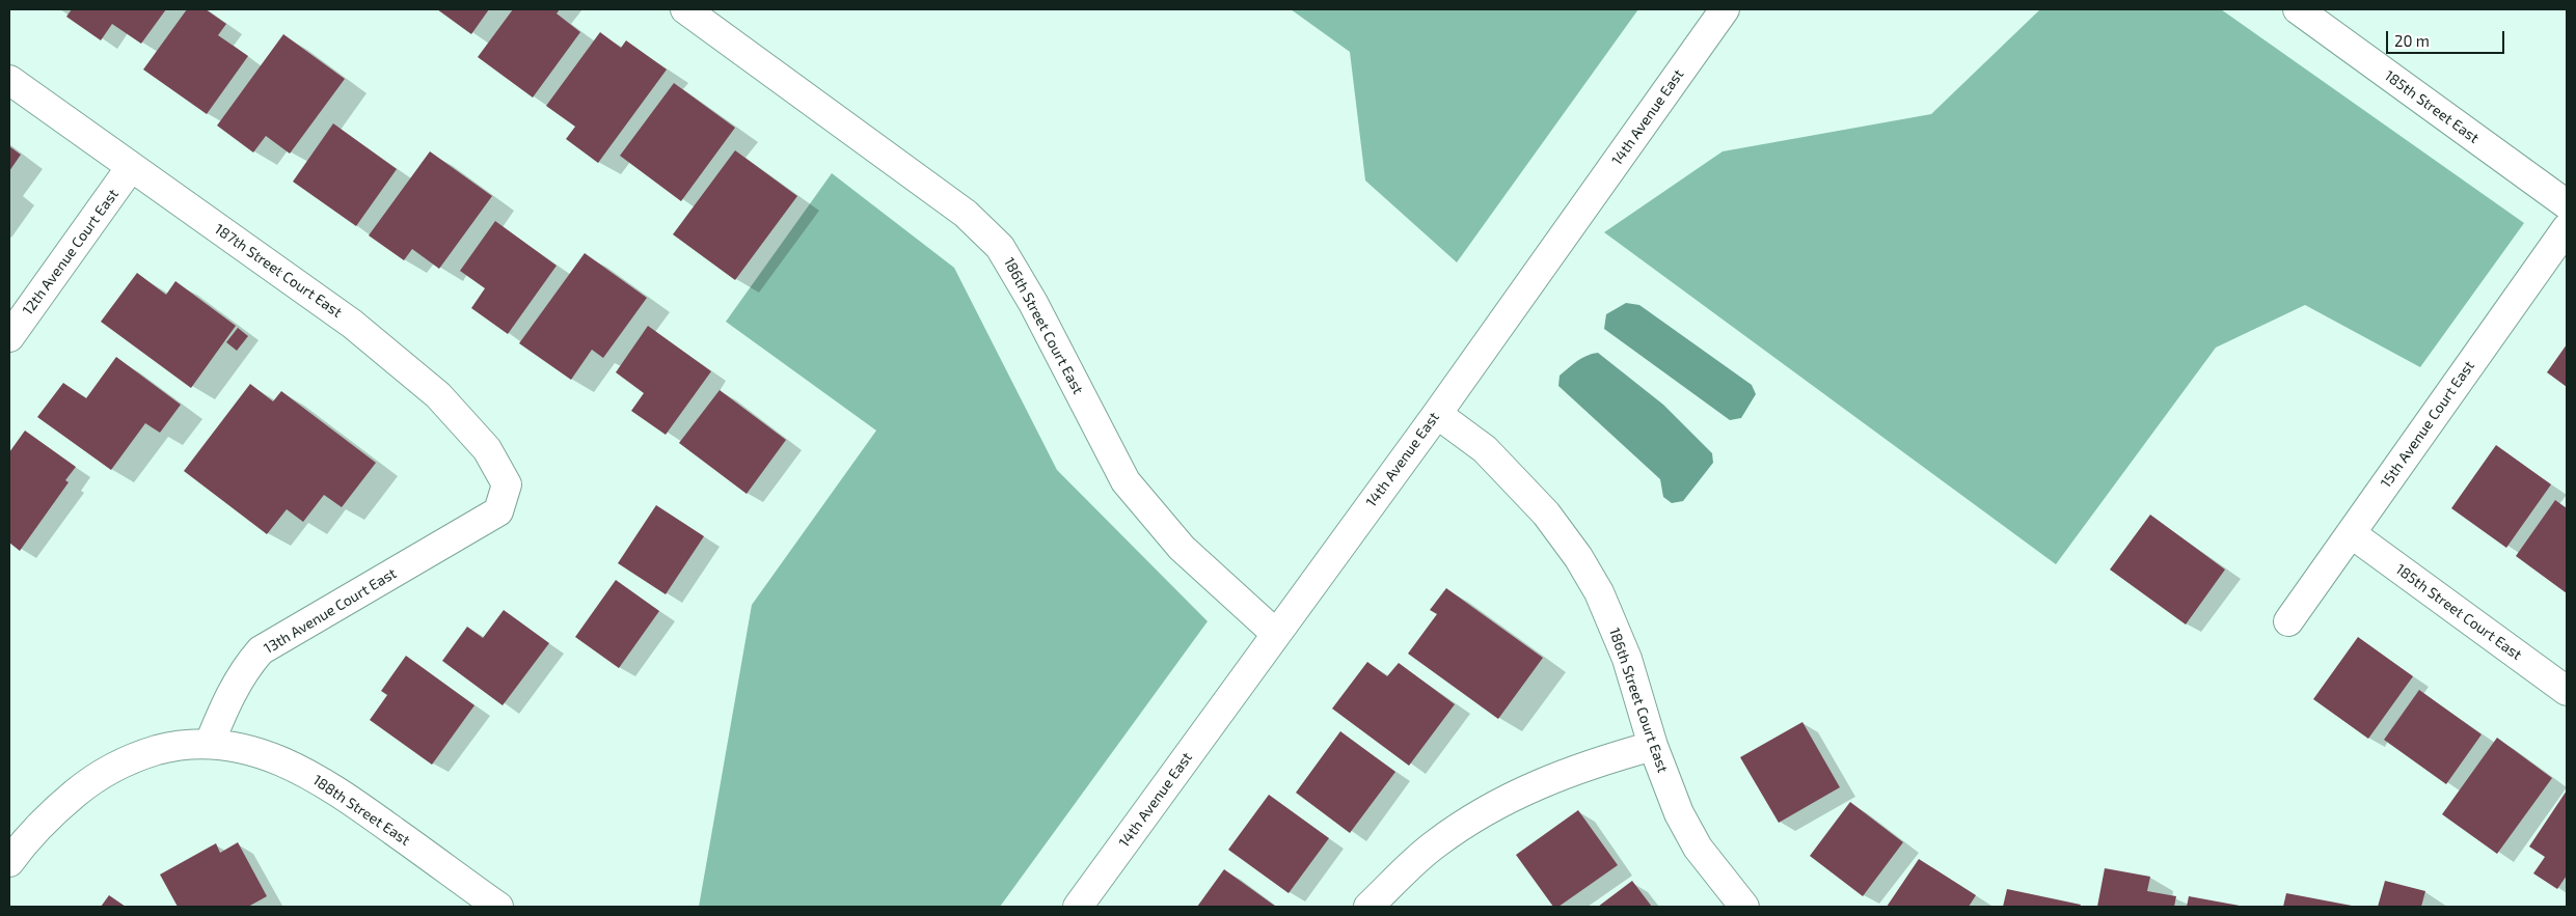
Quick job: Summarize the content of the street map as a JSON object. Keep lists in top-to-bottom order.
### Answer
{
  "streets": {
    "street": [
      "185th Street East",
      "14th Avenue East",
      "12th Avenue Court East",
      "187th Street Court East",
      "186th Street Court East",
      "15th Avenue Court East",
      "13th Avenue Court East",
      "185th Street Court East",
      "188th Street East"
    ]
  },
  "crossings": [
    ["14th Avenue East", "186th Street Court East"],
    ["12th Avenue Court East", "187th Street Court East"],
    ["187th Street Court East", "13th Avenue Court East"],
    ["15th Avenue Court East", "185th Street Court East"],
    ["13th Avenue Court East", "188th Street East"]
  ],
  "scale_bar": "20 m"
}
